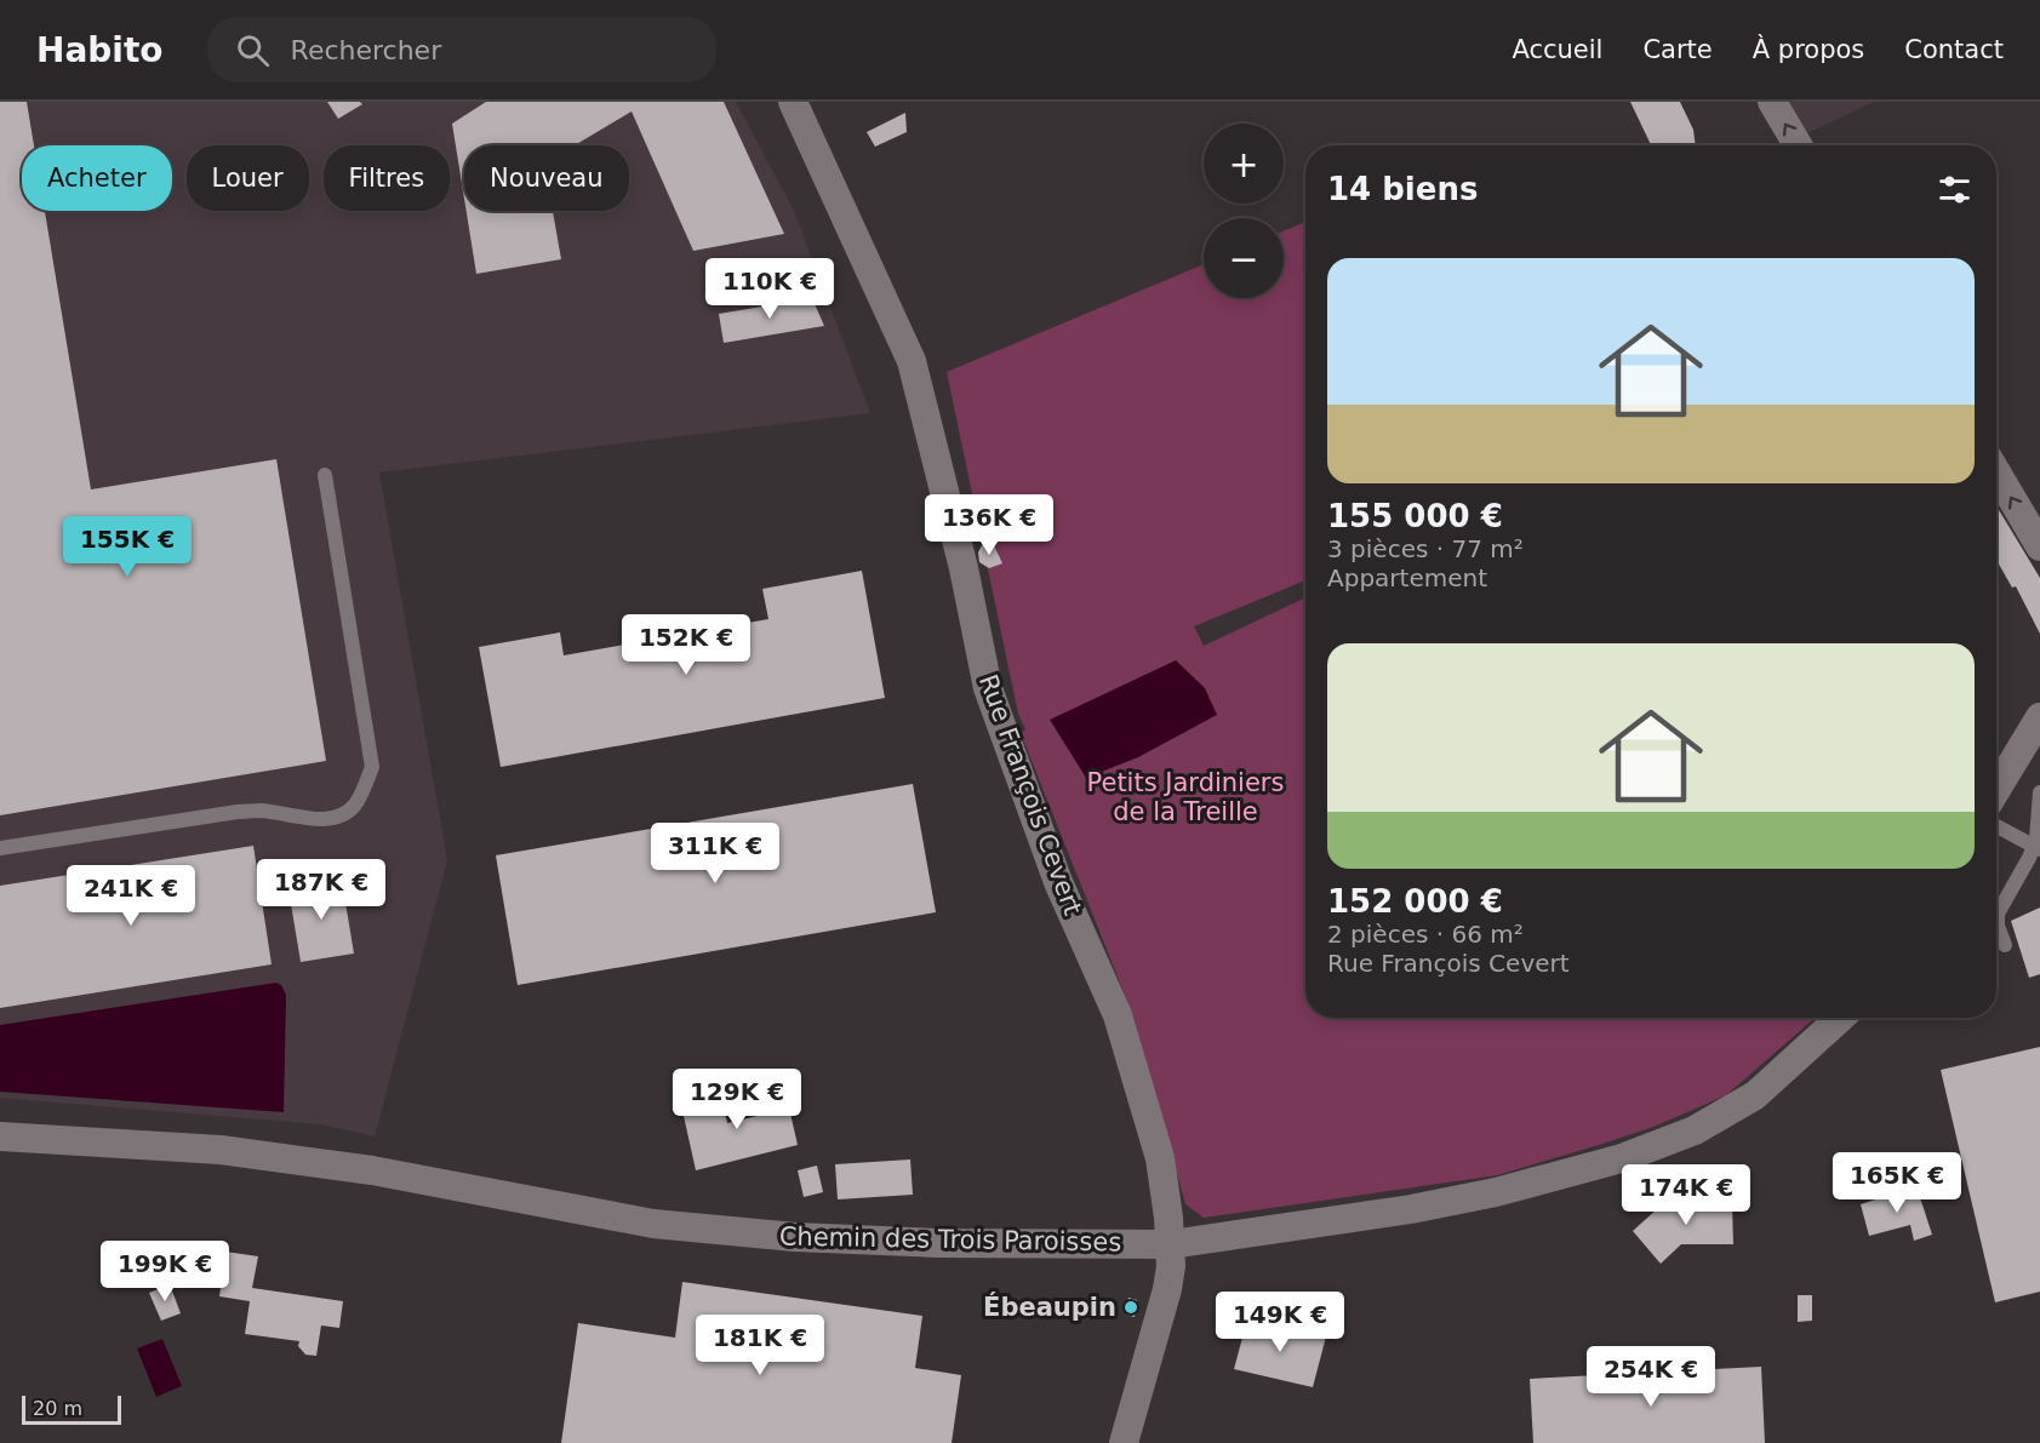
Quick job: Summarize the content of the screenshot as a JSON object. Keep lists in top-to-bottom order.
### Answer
{
  "streets": {
    "street": ["Rue François Cevert", "Chemin des Trois Paroisses"]
  },
  "crossings": [
    ["Rue François Cevert", "Chemin des Trois Paroisses"]
  ],
  "parks": ["Petits Jardiniers de la Treille"],
  "places": ["Ébeaupin"],
  "scale_bar": "20 m",
  "page": {
    "header": "Habito",
    "search": "Rechercher",
    "nav": [
      "Accueil",
      "Carte",
      "À propos",
      "Contact"
    ],
    "map_buttons": ["+", "−"],
    "chip": [
      "Acheter",
      "Louer",
      "Filtres",
      "Nouveau"
    ],
    "heading": "14 biens",
    "list": [
      {
        "name": "155 000 €",
        "note": "3 pièces · 77 m² · Appartement"
      },
      {
        "name": "152 000 €",
        "note": "2 pièces · 66 m² · Rue François Cevert"
      }
    ],
    "price": [
      "110K €",
      "136K €",
      "155K €",
      "152K €",
      "311K €",
      "187K €",
      "241K €",
      "129K €",
      "165K €",
      "174K €",
      "199K €",
      "149K €",
      "181K €",
      "254K €"
    ],
    "scale": "20 m"
  }
}
